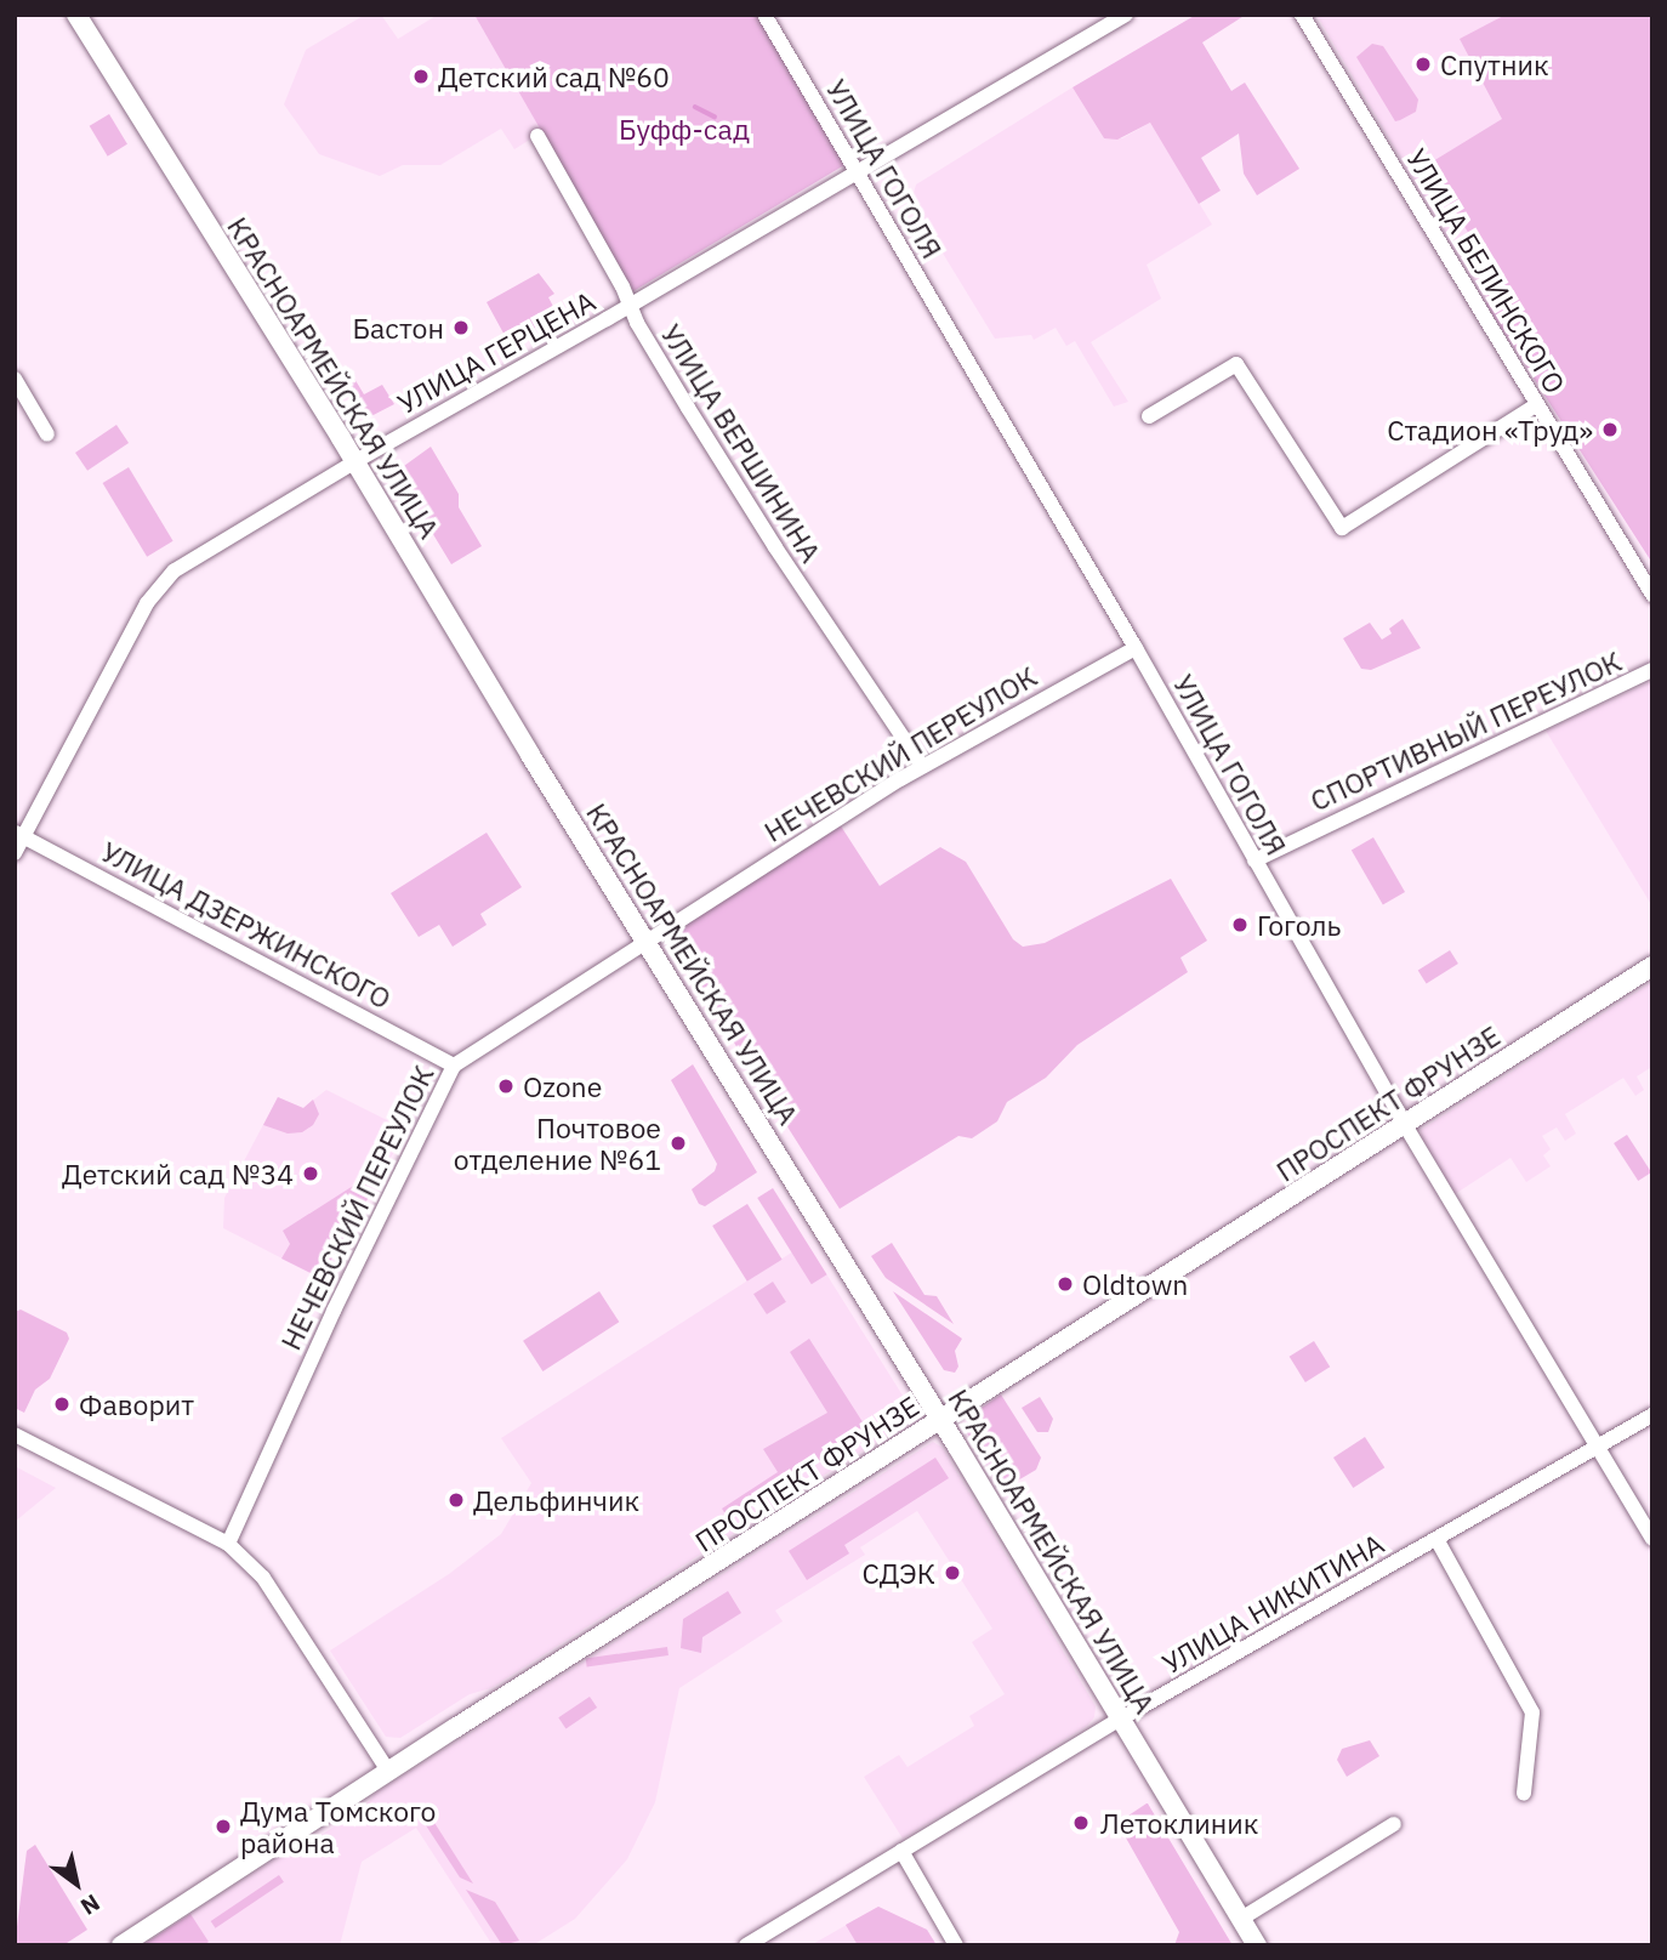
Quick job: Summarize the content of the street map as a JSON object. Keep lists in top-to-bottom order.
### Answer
{
  "streets": {
    "main road": ["КРАСНОАРМЕЙСКАЯ УЛИЦА", "ПРОСПЕКТ ФРУНЗЕ"],
    "street": [
      "УЛИЦА ГОГОЛЯ",
      "УЛИЦА БЕЛИНСКОГО",
      "УЛИЦА ГЕРЦЕНА",
      "УЛИЦА ВЕРШИНИНА",
      "СПОРТИВНЫЙ ПЕРЕУЛОК",
      "НЕЧЕВСКИЙ ПЕРЕУЛОК",
      "УЛИЦА ДЗЕРЖИНСКОГО",
      "УЛИЦА НИКИТИНА"
    ]
  },
  "crossings": [
    ["УЛИЦА ГОГОЛЯ", "УЛИЦА ГЕРЦЕНА"],
    ["УЛИЦА ГОГОЛЯ", "СПОРТИВНЫЙ ПЕРЕУЛОК"],
    ["УЛИЦА ГОГОЛЯ", "НЕЧЕВСКИЙ ПЕРЕУЛОК"],
    ["УЛИЦА ГОГОЛЯ", "ПРОСПЕКТ ФРУНЗЕ"],
    ["УЛИЦА ГОГОЛЯ", "УЛИЦА НИКИТИНА"],
    ["УЛИЦА ГЕРЦЕНА", "КРАСНОАРМЕЙСКАЯ УЛИЦА"],
    ["УЛИЦА ГЕРЦЕНА", "УЛИЦА ВЕРШИНИНА"],
    ["УЛИЦА ГЕРЦЕНА", "УЛИЦА ДЗЕРЖИНСКОГО"],
    ["КРАСНОАРМЕЙСКАЯ УЛИЦА", "НЕЧЕВСКИЙ ПЕРЕУЛОК"],
    ["КРАСНОАРМЕЙСКАЯ УЛИЦА", "ПРОСПЕКТ ФРУНЗЕ"],
    ["КРАСНОАРМЕЙСКАЯ УЛИЦА", "УЛИЦА НИКИТИНА"],
    ["УЛИЦА ВЕРШИНИНА", "НЕЧЕВСКИЙ ПЕРЕУЛОК"],
    ["НЕЧЕВСКИЙ ПЕРЕУЛОК", "УЛИЦА ДЗЕРЖИНСКОГО"]
  ],
  "parks": ["Буфф-сад"],
  "places": [
    "Спутник",
    "Детский сад №60",
    "Бастон",
    "Стадион «Труд»",
    "Гоголь",
    "Ozone",
    "Почтовое отделение №61",
    "Детский сад №34",
    "Oldtown",
    "Фаворит",
    "Дельфинчик",
    "СДЭК",
    "Летоклиник",
    "Дума Томского района"
  ],
  "north": "bottom right"
}
